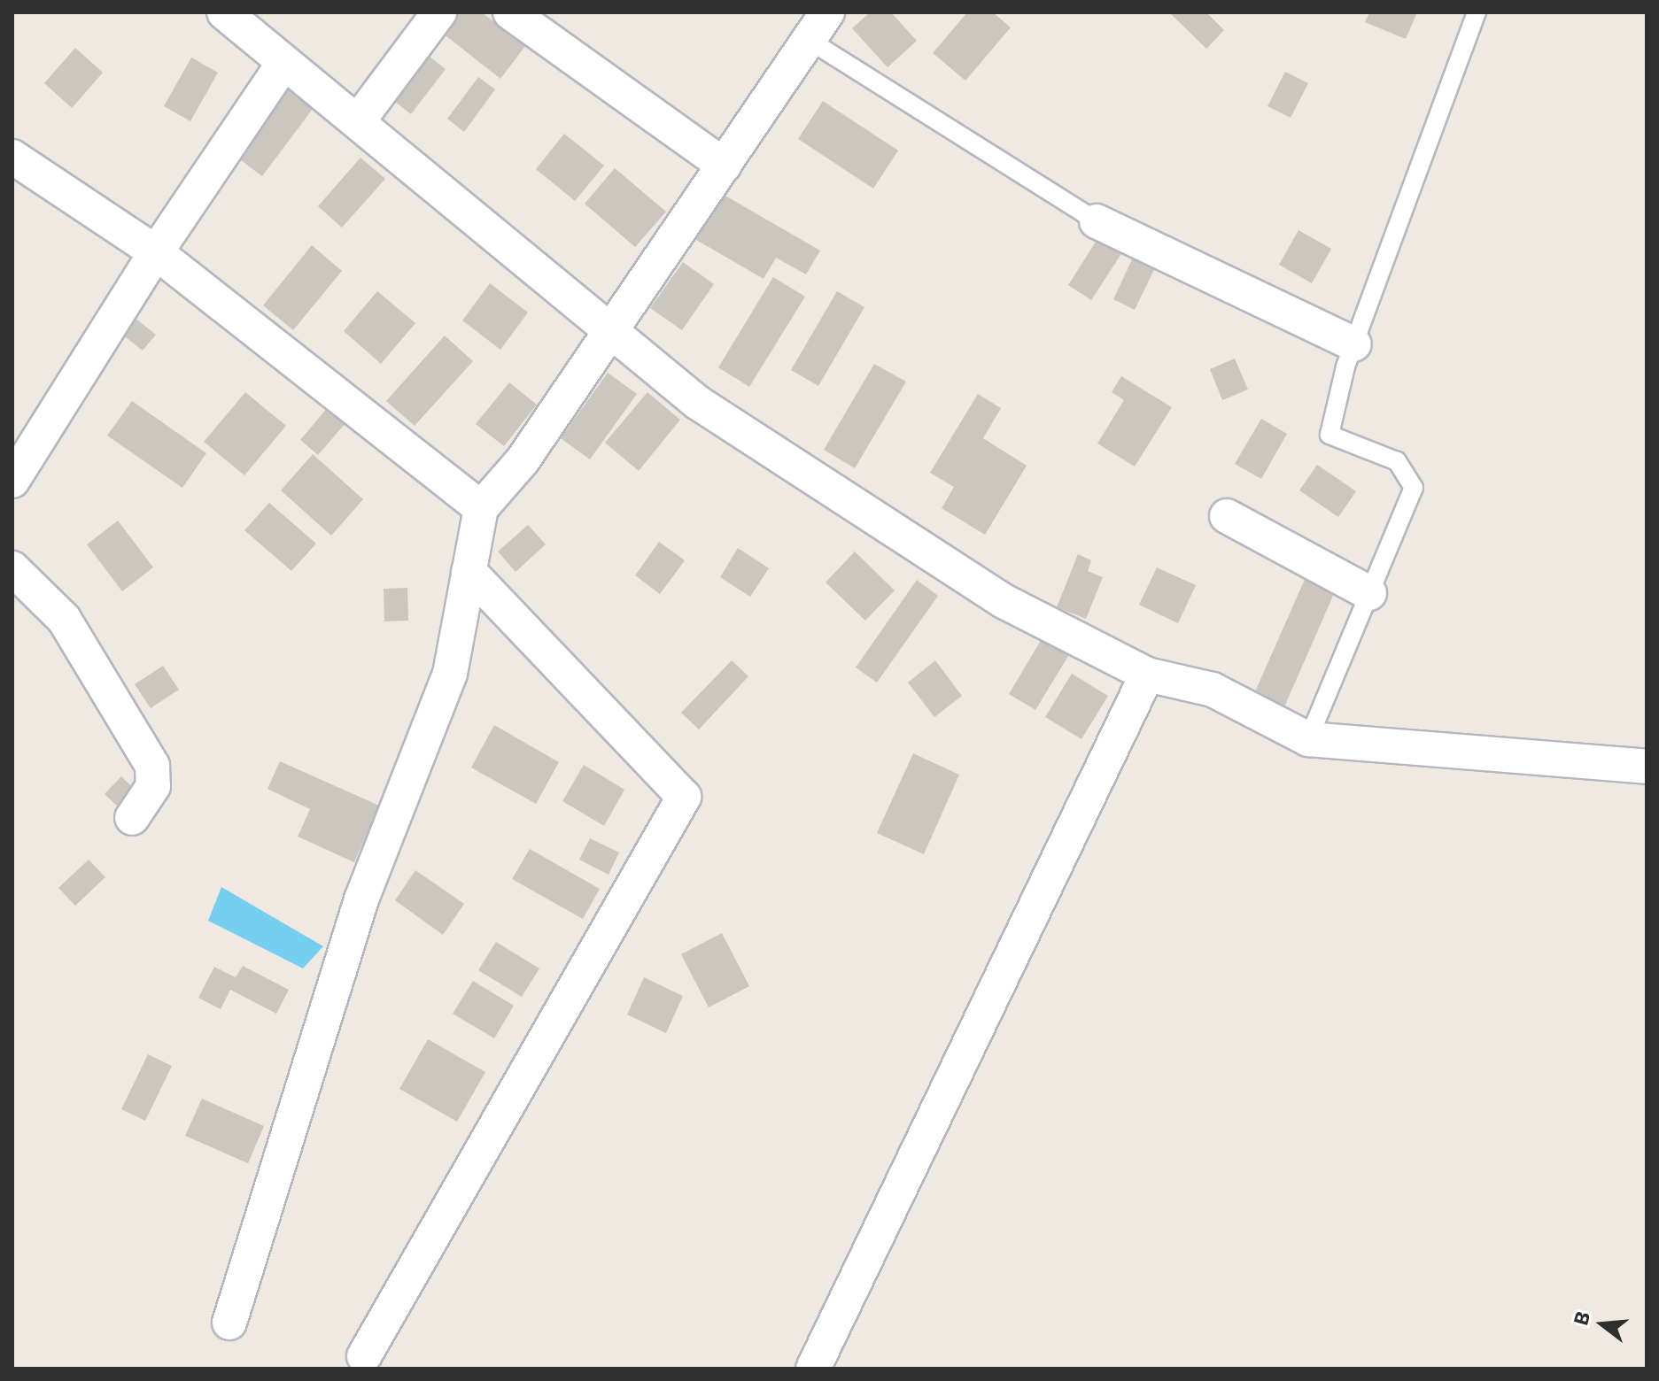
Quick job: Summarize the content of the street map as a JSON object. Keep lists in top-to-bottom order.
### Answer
{
  "north": "left"
}
